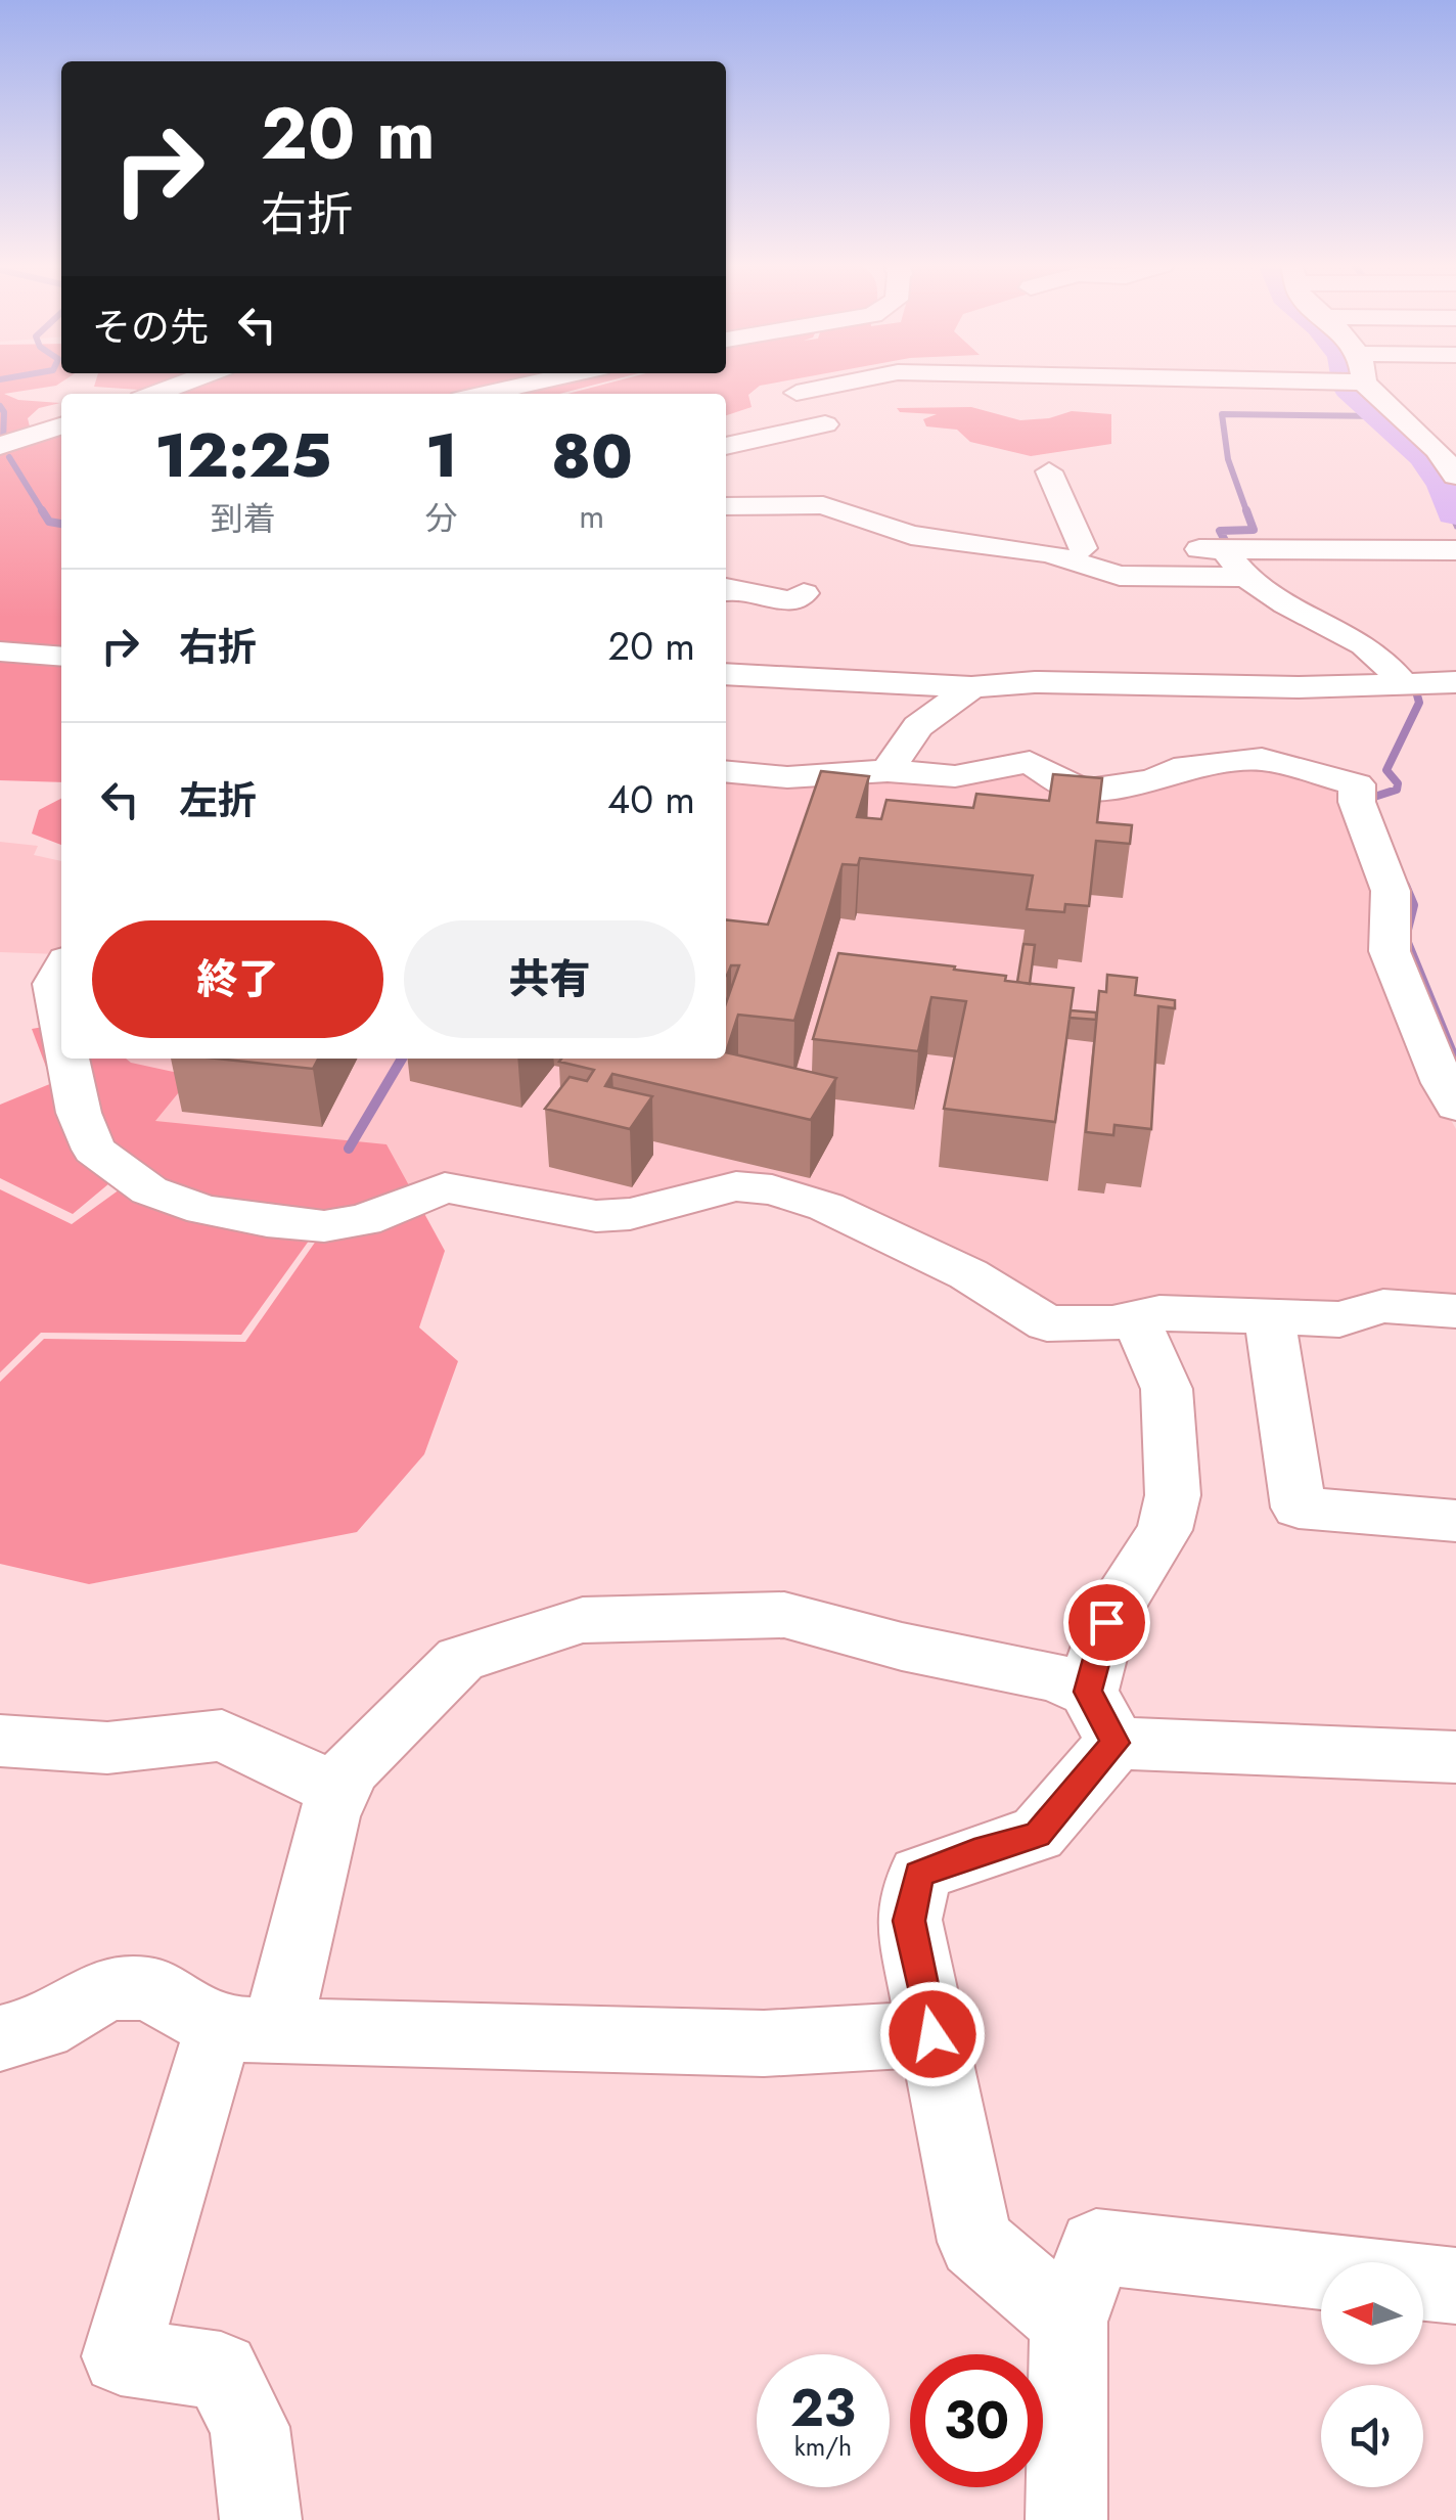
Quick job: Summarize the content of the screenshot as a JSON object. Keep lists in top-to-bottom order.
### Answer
{
  "north": "left",
  "page": {
    "turn": ["20 m", "右折"],
    "then": "その先",
    "eta": [
      "12:25",
      "到着",
      "1",
      "分",
      "80",
      "m"
    ],
    "list": [
      {
        "name": "右折",
        "value": "20 m"
      },
      {
        "name": "左折",
        "value": "40 m"
      }
    ],
    "buttons": ["終了", "共有"],
    "speed": "23 km/h",
    "limit": "30"
  }
}
